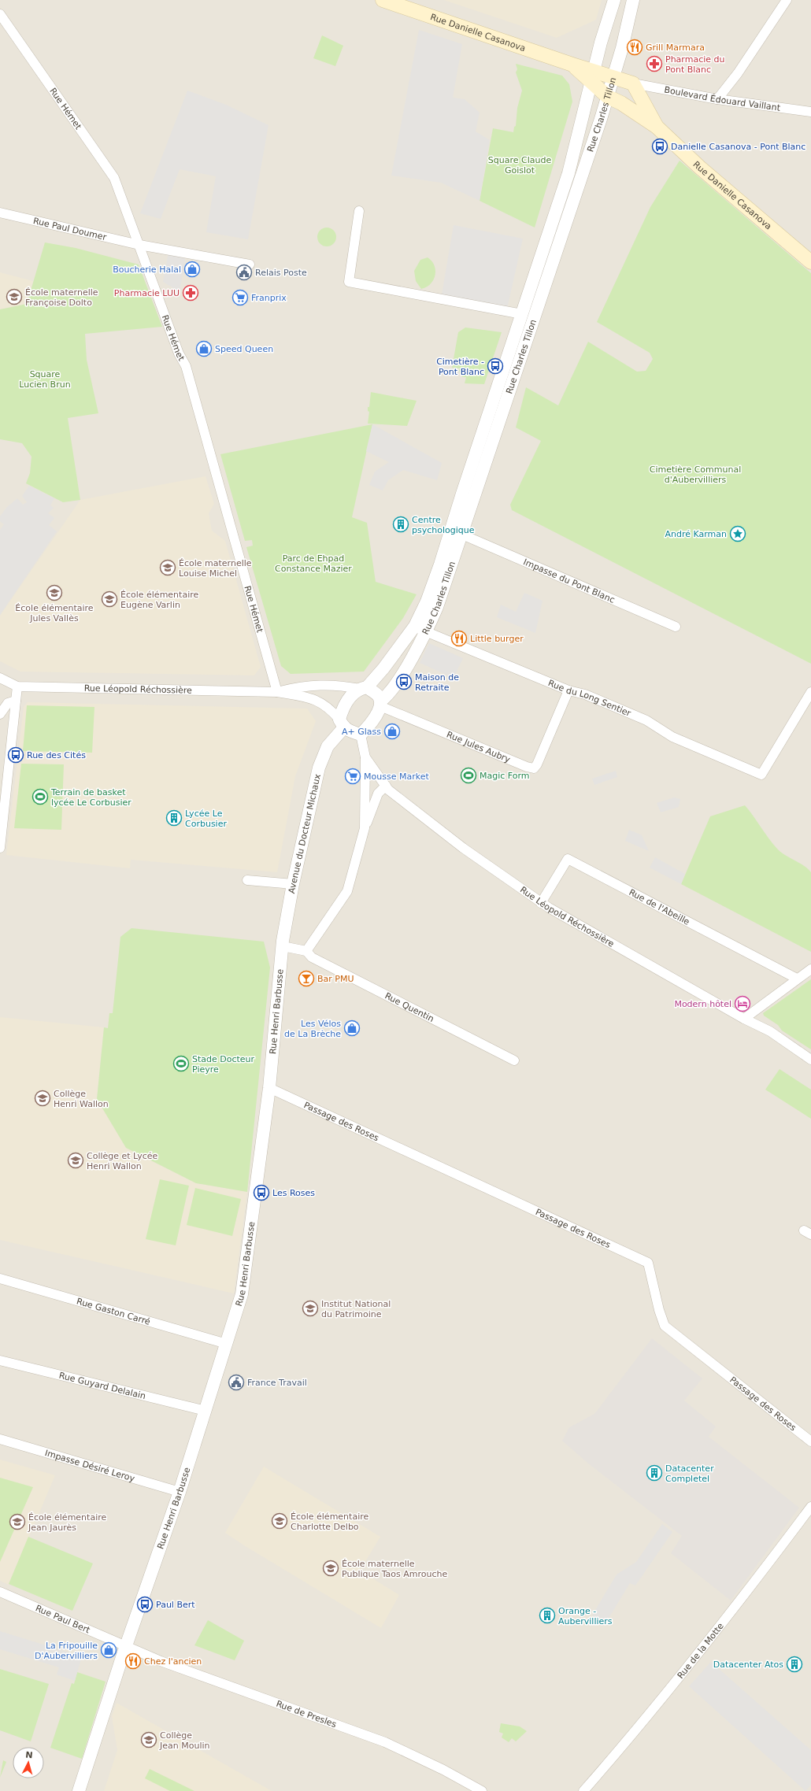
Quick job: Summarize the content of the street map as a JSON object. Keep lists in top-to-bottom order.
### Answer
{
  "streets": {
    "main road": ["Rue Danielle Casanova"],
    "street": [
      "Boulevard Édouard Vaillant",
      "Rue Hémet",
      "Rue Charles Tillon",
      "Rue Paul Doumer",
      "Impasse du Pont Blanc",
      "Rue Léopold Réchossière",
      "Rue du Long Sentier",
      "Rue Jules Aubry",
      "Avenue du Docteur Michaux",
      "Rue de l'Abeille",
      "Rue Quentin",
      "Rue Henri Barbusse",
      "Passage des Roses",
      "Rue Gaston Carré",
      "Rue Guyard Delalain",
      "Impasse Désiré Leroy",
      "Rue Paul Bert",
      "Rue de la Motte",
      "Rue de Presles"
    ]
  },
  "crossings": [
    ["Rue Danielle Casanova", "Boulevard Édouard Vaillant"],
    ["Rue Danielle Casanova", "Rue Charles Tillon"],
    ["Rue Hémet", "Rue Paul Doumer"],
    ["Rue Hémet", "Rue Léopold Réchossière"],
    ["Rue Charles Tillon", "Impasse du Pont Blanc"],
    ["Rue Charles Tillon", "Rue Léopold Réchossière"],
    ["Rue Charles Tillon", "Rue du Long Sentier"],
    ["Rue Charles Tillon", "Rue Jules Aubry"],
    ["Rue Charles Tillon", "Avenue du Docteur Michaux"],
    ["Rue Léopold Réchossière", "Rue Jules Aubry"],
    ["Rue Léopold Réchossière", "Avenue du Docteur Michaux"],
    ["Rue Léopold Réchossière", "Rue de l'Abeille"],
    ["Rue du Long Sentier", "Rue Jules Aubry"],
    ["Rue Jules Aubry", "Avenue du Docteur Michaux"],
    ["Avenue du Docteur Michaux", "Rue Henri Barbusse"],
    ["Rue Henri Barbusse", "Passage des Roses"],
    ["Rue Henri Barbusse", "Rue Gaston Carré"],
    ["Rue Henri Barbusse", "Rue Guyard Delalain"],
    ["Rue Henri Barbusse", "Impasse Désiré Leroy"],
    ["Rue Henri Barbusse", "Rue Paul Bert"],
    ["Rue Henri Barbusse", "Rue de Presles"],
    ["Rue Paul Bert", "Rue de Presles"]
  ],
  "parks": [
    "Square Claude Goislot",
    "Square Lucien Brun",
    "Cimetière Communal d'Aubervilliers",
    "Parc de Ehpad Constance Mazier"
  ],
  "places": {
    "restaurant": ["Grill Marmara", "Little burger", "Chez l'ancien"],
    "pharmacy": ["Pharmacie du Pont Blanc", "Pharmacie LUU"],
    "bus stop": [
      "Danielle Casanova - Pont Blanc",
      "Cimetière - Pont Blanc",
      "Maison de Retraite",
      "Rue des Cités",
      "Les Roses",
      "Paul Bert"
    ],
    "shop": [
      "Boucherie Halal",
      "Speed Queen",
      "A+ Glass",
      "Les Vélos de La Brèche",
      "La Fripouille D'Aubervilliers"
    ],
    "public building": ["Relais Poste", "France Travail"],
    "school or university": [
      "École maternelle Françoise Dolto",
      "École maternelle Louise Michel",
      "École élémentaire Jules Vallès",
      "École élémentaire Eugène Varlin",
      "Collège Henri Wallon",
      "Collège et Lycée Henri Wallon",
      "Institut National du Patrimoine",
      "École élémentaire Charlotte Delbo",
      "École élémentaire Jean Jaurès",
      "École maternelle Publique Taos Amrouche",
      "Collège Jean Moulin"
    ],
    "supermarket": ["Franprix", "Mousse Market"],
    "building": [
      "Centre psychologique",
      "Lycée Le Corbusier",
      "Datacenter Completel",
      "Orange - Aubervilliers",
      "Datacenter Atos"
    ],
    "place": ["André Karman"],
    "sports": ["Magic Form", "Terrain de basket lycée Le Corbusier", "Stade Docteur Pieyre"],
    "bar": ["Bar PMU"],
    "hotel": ["Modern hôtel"]
  },
  "north": "top"
}
